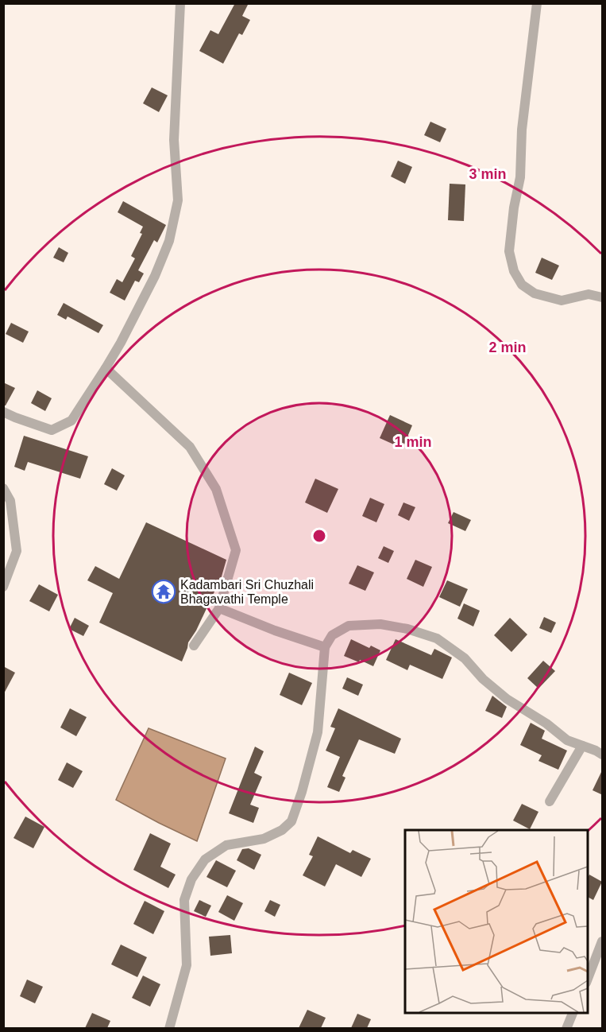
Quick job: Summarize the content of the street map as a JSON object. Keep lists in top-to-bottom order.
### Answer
{
  "places": {
    "temple": ["Kadambari Sri Chuzhali Bhagavathi Temple"]
  },
  "rings": ["3 min", "2 min", "1 min"]
}
